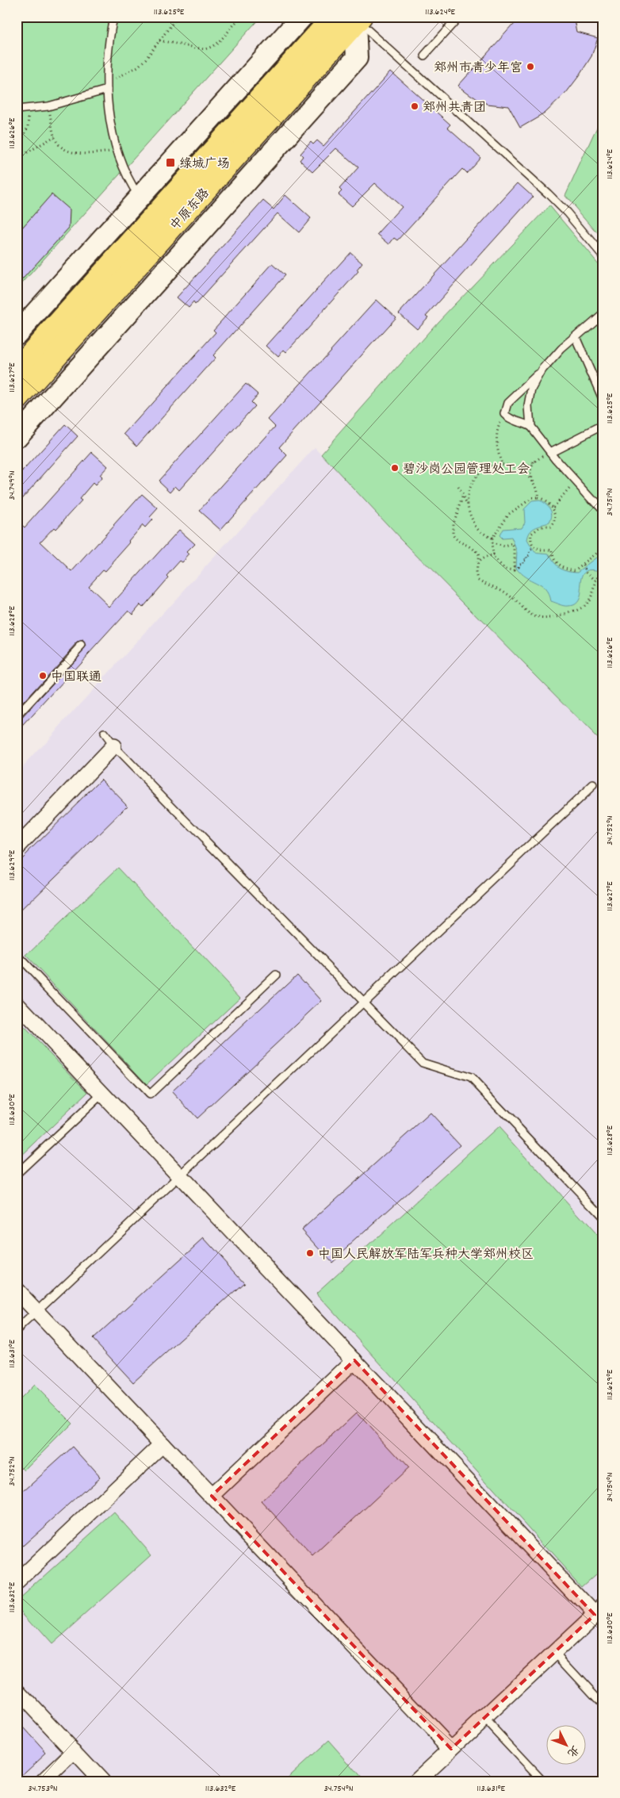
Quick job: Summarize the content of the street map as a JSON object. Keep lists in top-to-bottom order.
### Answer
{
  "streets": {
    "main road": ["中原东路"]
  },
  "places": {
    "other": [
      "郑州市青少年宫",
      "郑州共青团",
      "碧沙岗公园管理处工会",
      "中国联通",
      "中国人民解放军陆军兵种大学郑州校区"
    ],
    "transit": ["绿城广场"]
  },
  "north": "bottom right",
  "coordinates": [
    "113.625°E",
    "113.624°E",
    "113.626°E",
    "113.627°E",
    "34.749°N",
    "34.751°N",
    "113.628°E",
    "34.752°N",
    "113.629°E",
    "113.630°E",
    "113.631°E",
    "34.754°N",
    "113.632°E",
    "34.753°N"
  ]
}
